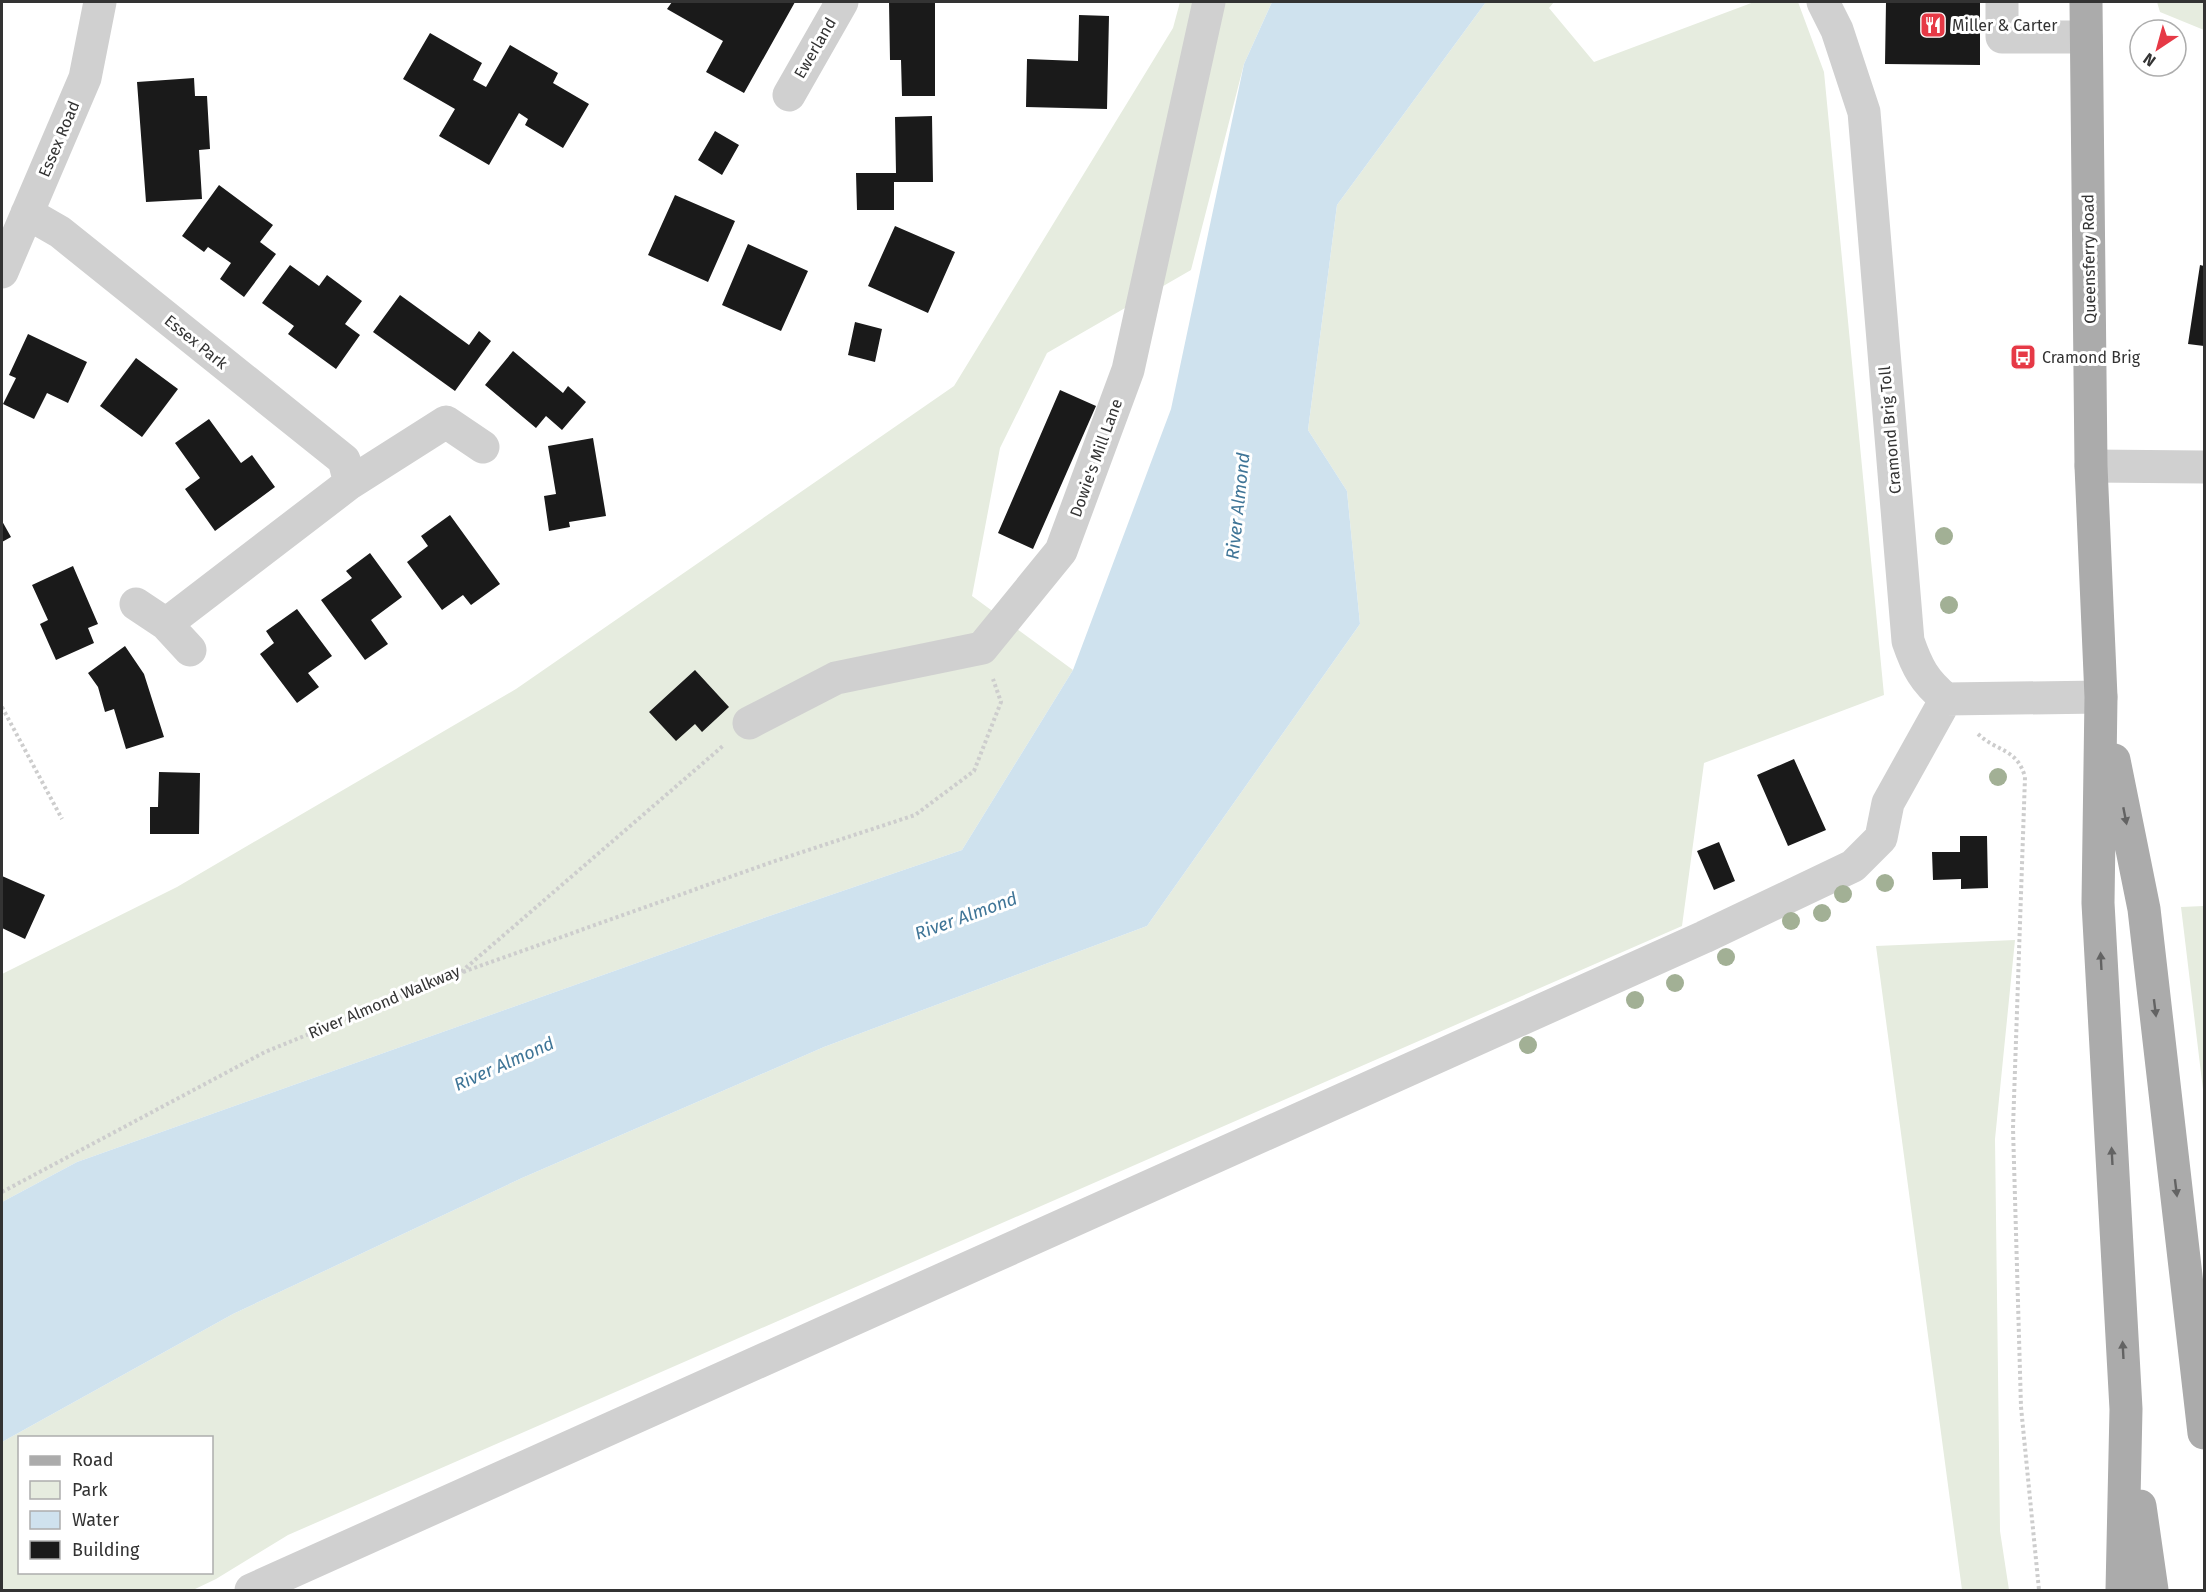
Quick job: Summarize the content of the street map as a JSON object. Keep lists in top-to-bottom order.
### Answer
{
  "streets": {
    "main road": ["Queensferry Road"],
    "street": [
      "Ewerland",
      "Essex Road",
      "Essex Park",
      "Cramond Brig Toll",
      "Dowie's Mill Lane"
    ],
    "path": ["River Almond Walkway"]
  },
  "crossings": [
    ["Essex Road", "Essex Park"]
  ],
  "water": ["River Almond"],
  "places": {
    "restaurant": ["Miller & Carter"],
    "bus stop": ["Cramond Brig"]
  },
  "legend": [
    "Road",
    "Park",
    "Water",
    "Building"
  ],
  "north": "bottom left"
}
